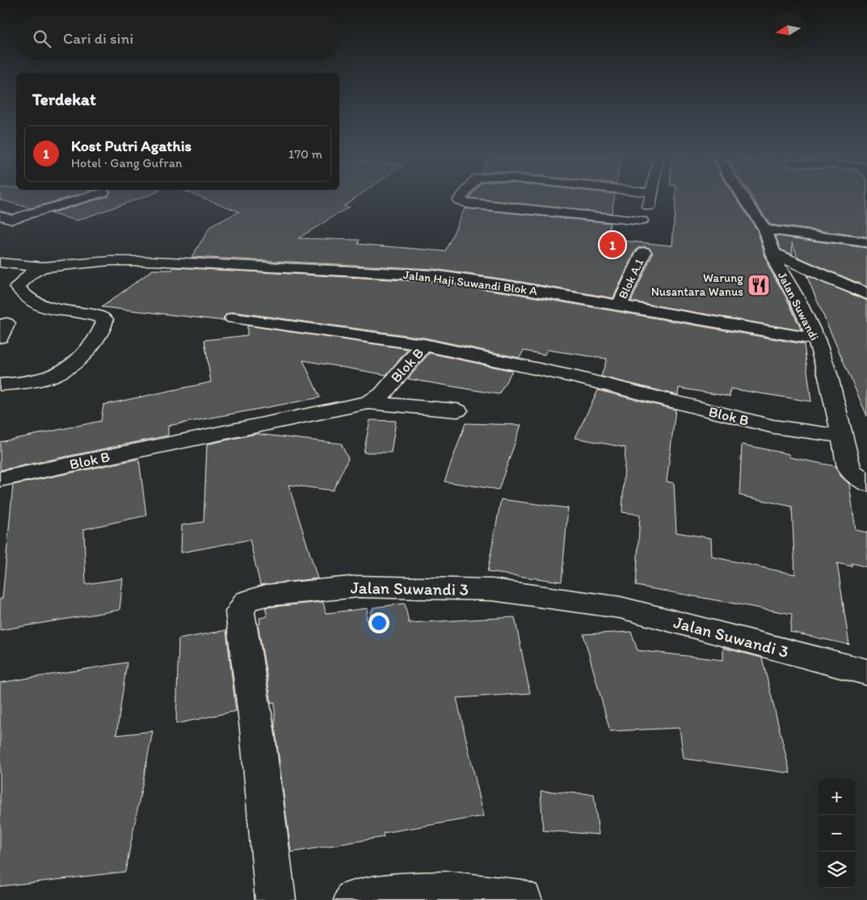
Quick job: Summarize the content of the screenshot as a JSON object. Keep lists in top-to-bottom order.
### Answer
{
  "streets": {
    "street": [
      "Blok A.1",
      "Jalan Haji Suwandi Blok A",
      "Jalan Suwandi",
      "Blok B",
      "Jalan Suwandi 3"
    ]
  },
  "crossings": [
    ["Blok A.1", "Jalan Haji Suwandi Blok A"],
    ["Jalan Haji Suwandi Blok A", "Jalan Suwandi"],
    ["Jalan Suwandi", "Blok B"]
  ],
  "places": {
    "restaurant": ["Warung Nusantara Wanus"]
  },
  "north": "left",
  "page": {
    "search": "Cari di sini",
    "heading": "Terdekat",
    "list": [
      {
        "mark": "1",
        "name": "Kost Putri Agathis",
        "note": "Hotel · Gang Gufran",
        "value": "170 m"
      }
    ],
    "pins": "1",
    "map_buttons": ["+", "−"]
  }
}
